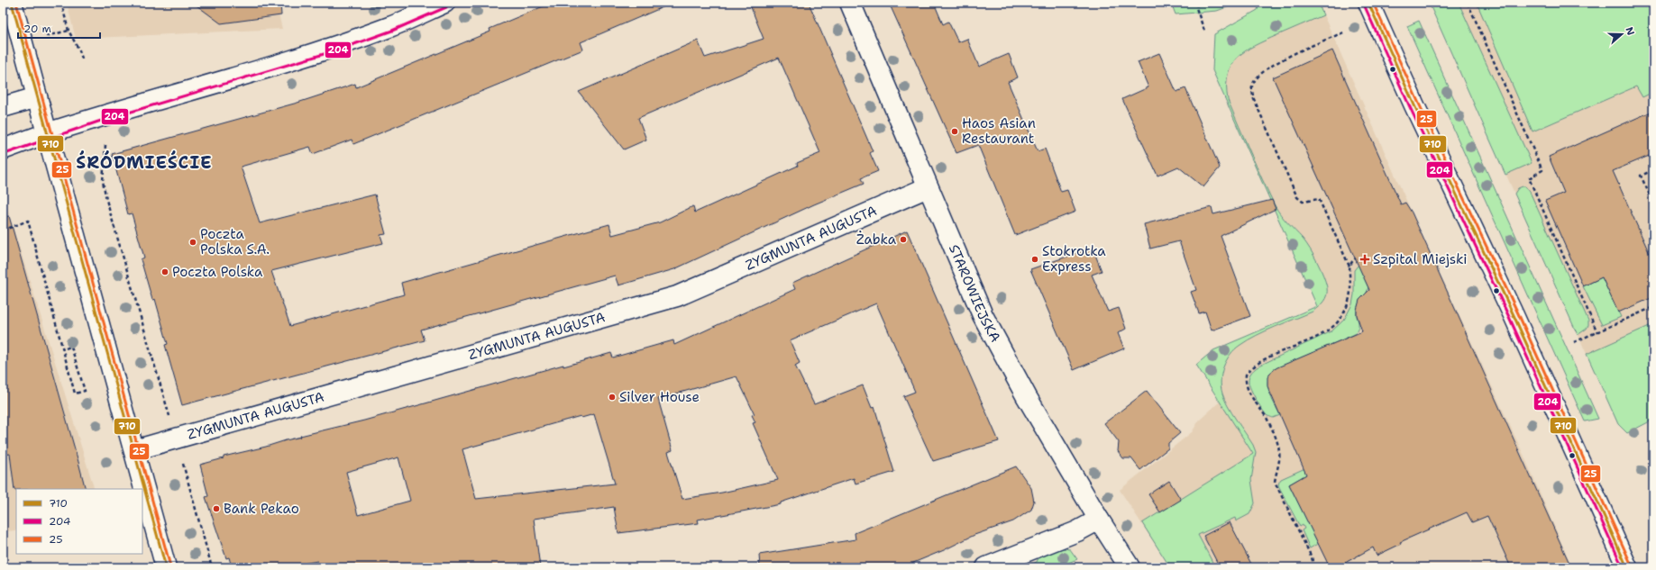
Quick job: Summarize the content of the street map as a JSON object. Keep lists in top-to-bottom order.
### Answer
{
  "streets": {
    "street": ["ZYGMUNTA AUGUSTA", "STAROWIEJSKA"]
  },
  "crossings": [
    ["ZYGMUNTA AUGUSTA", "STAROWIEJSKA"]
  ],
  "districts": ["ŚRÓDMIEŚCIE"],
  "places": {
    "other": [
      "Haos Asian Restaurant",
      "Żabka",
      "Poczta Polska S.A.",
      "Stokrotka Express",
      "Poczta Polska",
      "Silver House",
      "Bank Pekao"
    ],
    "health": ["Szpital Miejski"]
  },
  "lines": ["transit line 710", "transit line 25", "transit line 204"],
  "legend": ["710", "204", "25"],
  "scale_bar": "20 m",
  "north": "right"
}
